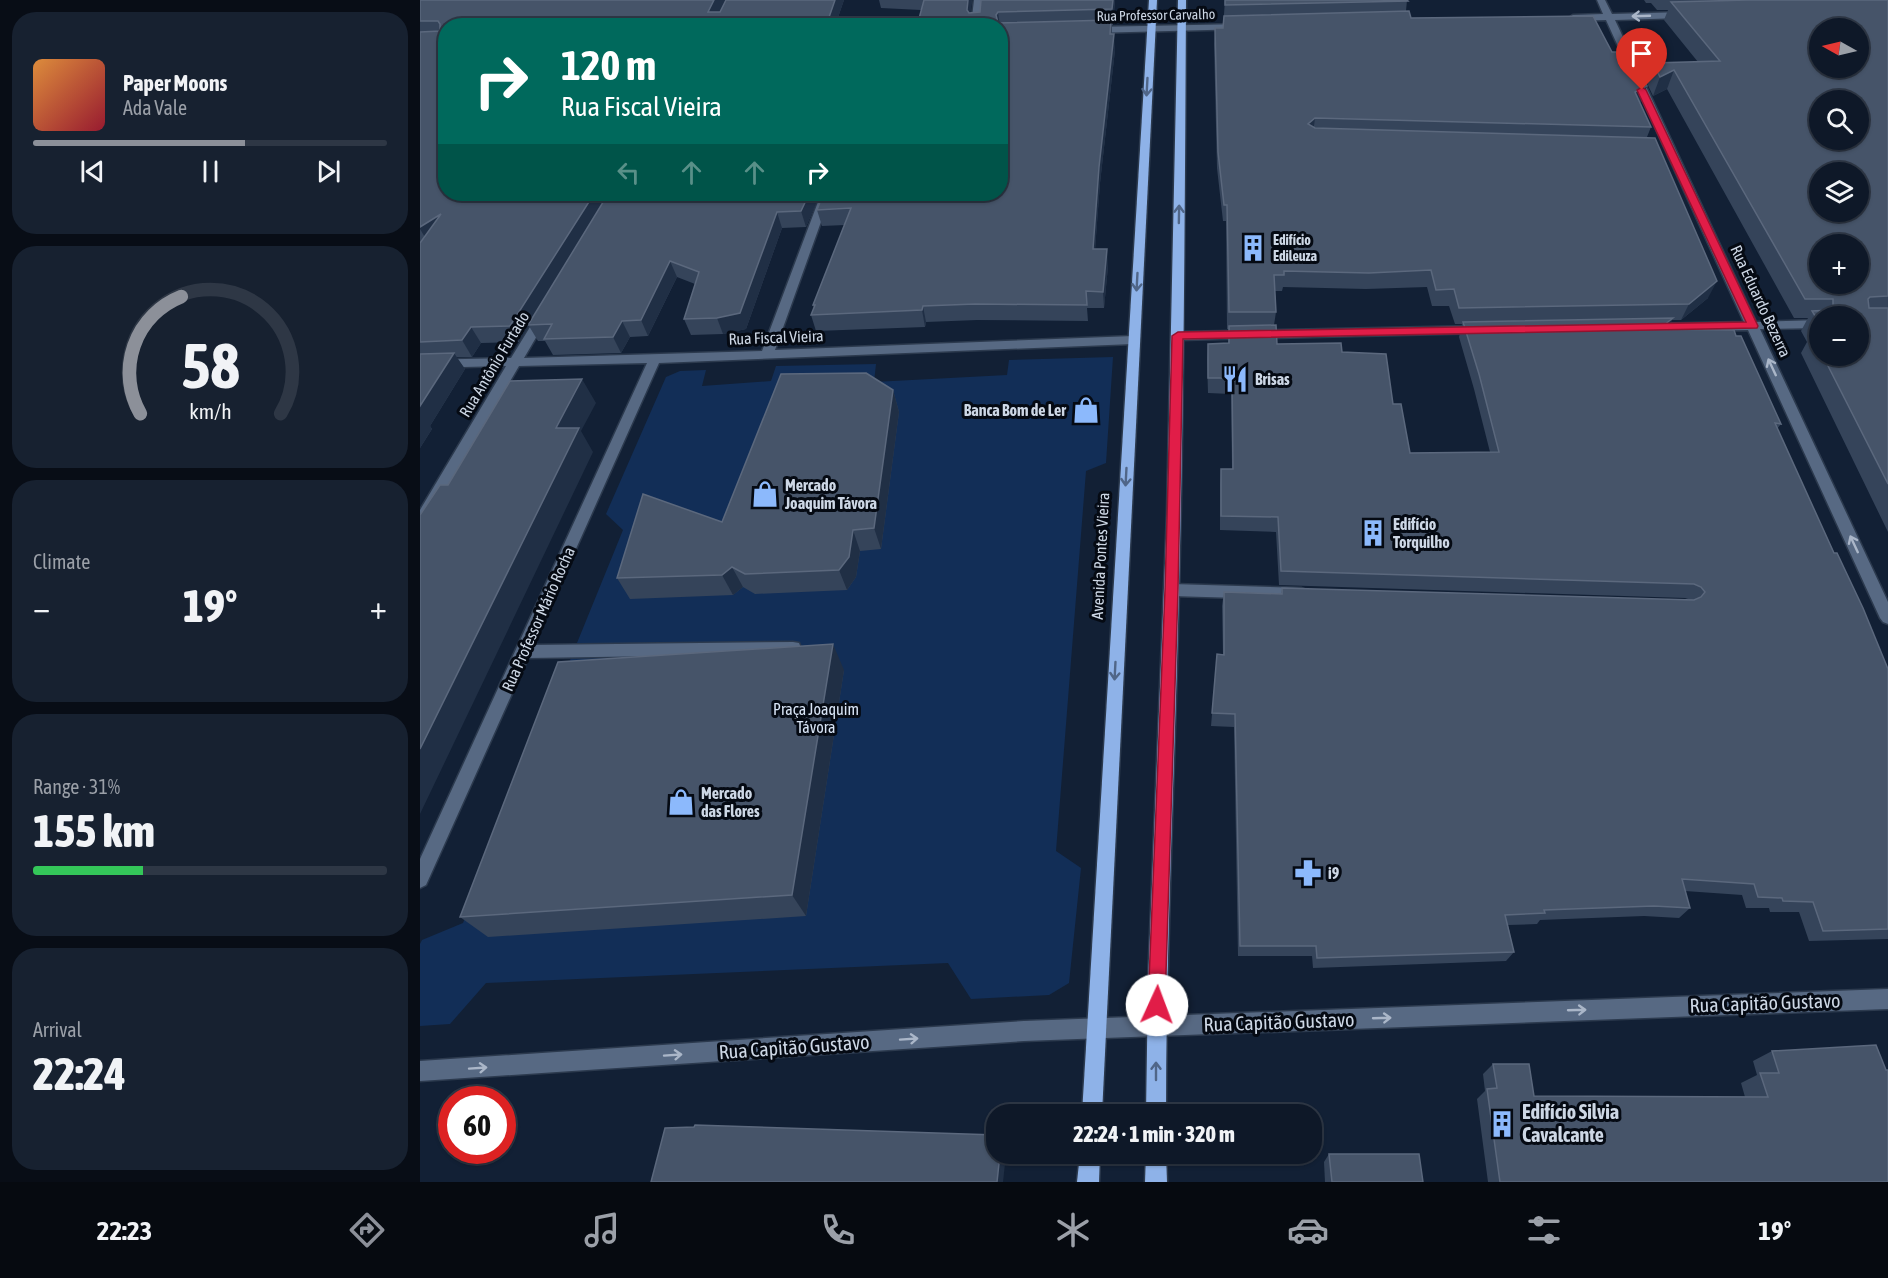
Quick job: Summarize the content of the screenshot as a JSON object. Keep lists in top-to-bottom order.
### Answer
{
  "streets": {
    "main road": ["Avenida Pontes Vieira"],
    "street": [
      "Rua Professor Carvalho",
      "Rua Eduardo Bezerra",
      "Rua Fiscal Vieira",
      "Rua Antônio Furtado",
      "Rua Professor Mário Rocha",
      "Rua Capitão Gustavo"
    ]
  },
  "crossings": [
    ["Rua Professor Carvalho", "Avenida Pontes Vieira"],
    ["Rua Fiscal Vieira", "Rua Antônio Furtado"],
    ["Rua Fiscal Vieira", "Avenida Pontes Vieira"],
    ["Rua Fiscal Vieira", "Rua Professor Mário Rocha"],
    ["Avenida Pontes Vieira", "Rua Capitão Gustavo"]
  ],
  "one_way": ["Rua Eduardo Bezerra", "Rua Capitão Gustavo"],
  "parks": ["Praça Joaquim Távora"],
  "places": {
    "building": ["Edifício Edileuza", "Edifício Torquilho", "Edifício Silvia Cavalcante"],
    "restaurant": ["Brisas"],
    "shop": ["Banca Bom de Ler", "Mercado Joaquim Távora", "Mercado das Flores"],
    "pharmacy": ["i9"]
  },
  "north": "left",
  "page": {
    "map_buttons": ["+", "−"],
    "turn": ["120 m", "Rua Fiscal Vieira"],
    "song": ["Paper Moons", "Ada Vale"],
    "tile": [
      "Climate",
      ["Range · 31%", "155 km"],
      ["Arrival", "22:24"]
    ],
    "heat": ["−", "19°", "+"],
    "limit": "60",
    "trip": "22:24 · 1 min · 320 m",
    "tabs": ["22:23", "19°"],
    "gauge": ["58", "km/h"]
  }
}
